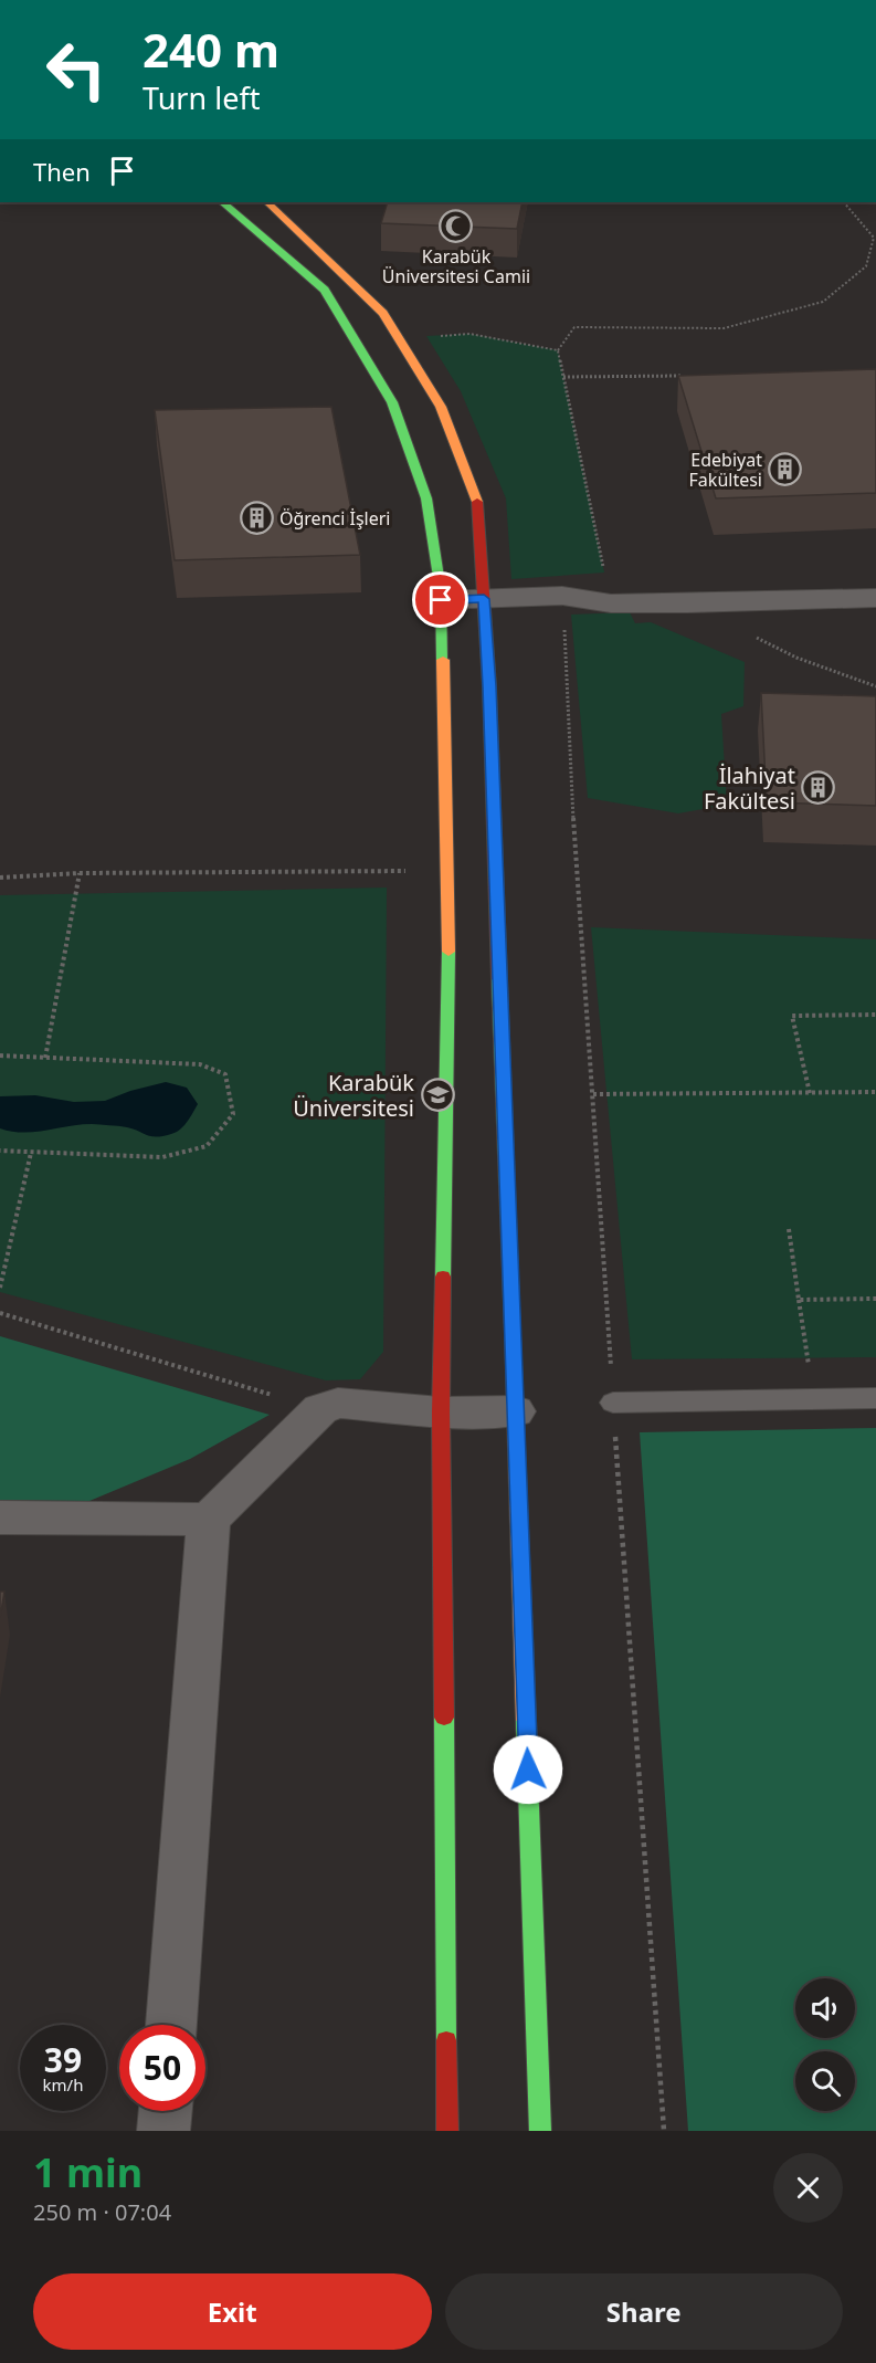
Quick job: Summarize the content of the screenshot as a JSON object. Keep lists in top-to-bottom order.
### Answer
{
  "places": {
    "mosque": ["Karabük Üniversitesi Camii"],
    "building": ["Edebiyat Fakültesi", "Öğrenci İşleri", "İlahiyat Fakültesi"],
    "school or university": ["Karabük Üniversitesi"]
  },
  "page": {
    "turn": ["240 m", "Turn left"],
    "then": "Then",
    "speed": "39 km/h",
    "limit": "50",
    "heading": ["1 min", "250 m · 07:04"],
    "buttons": ["Exit", "Share"]
  }
}
